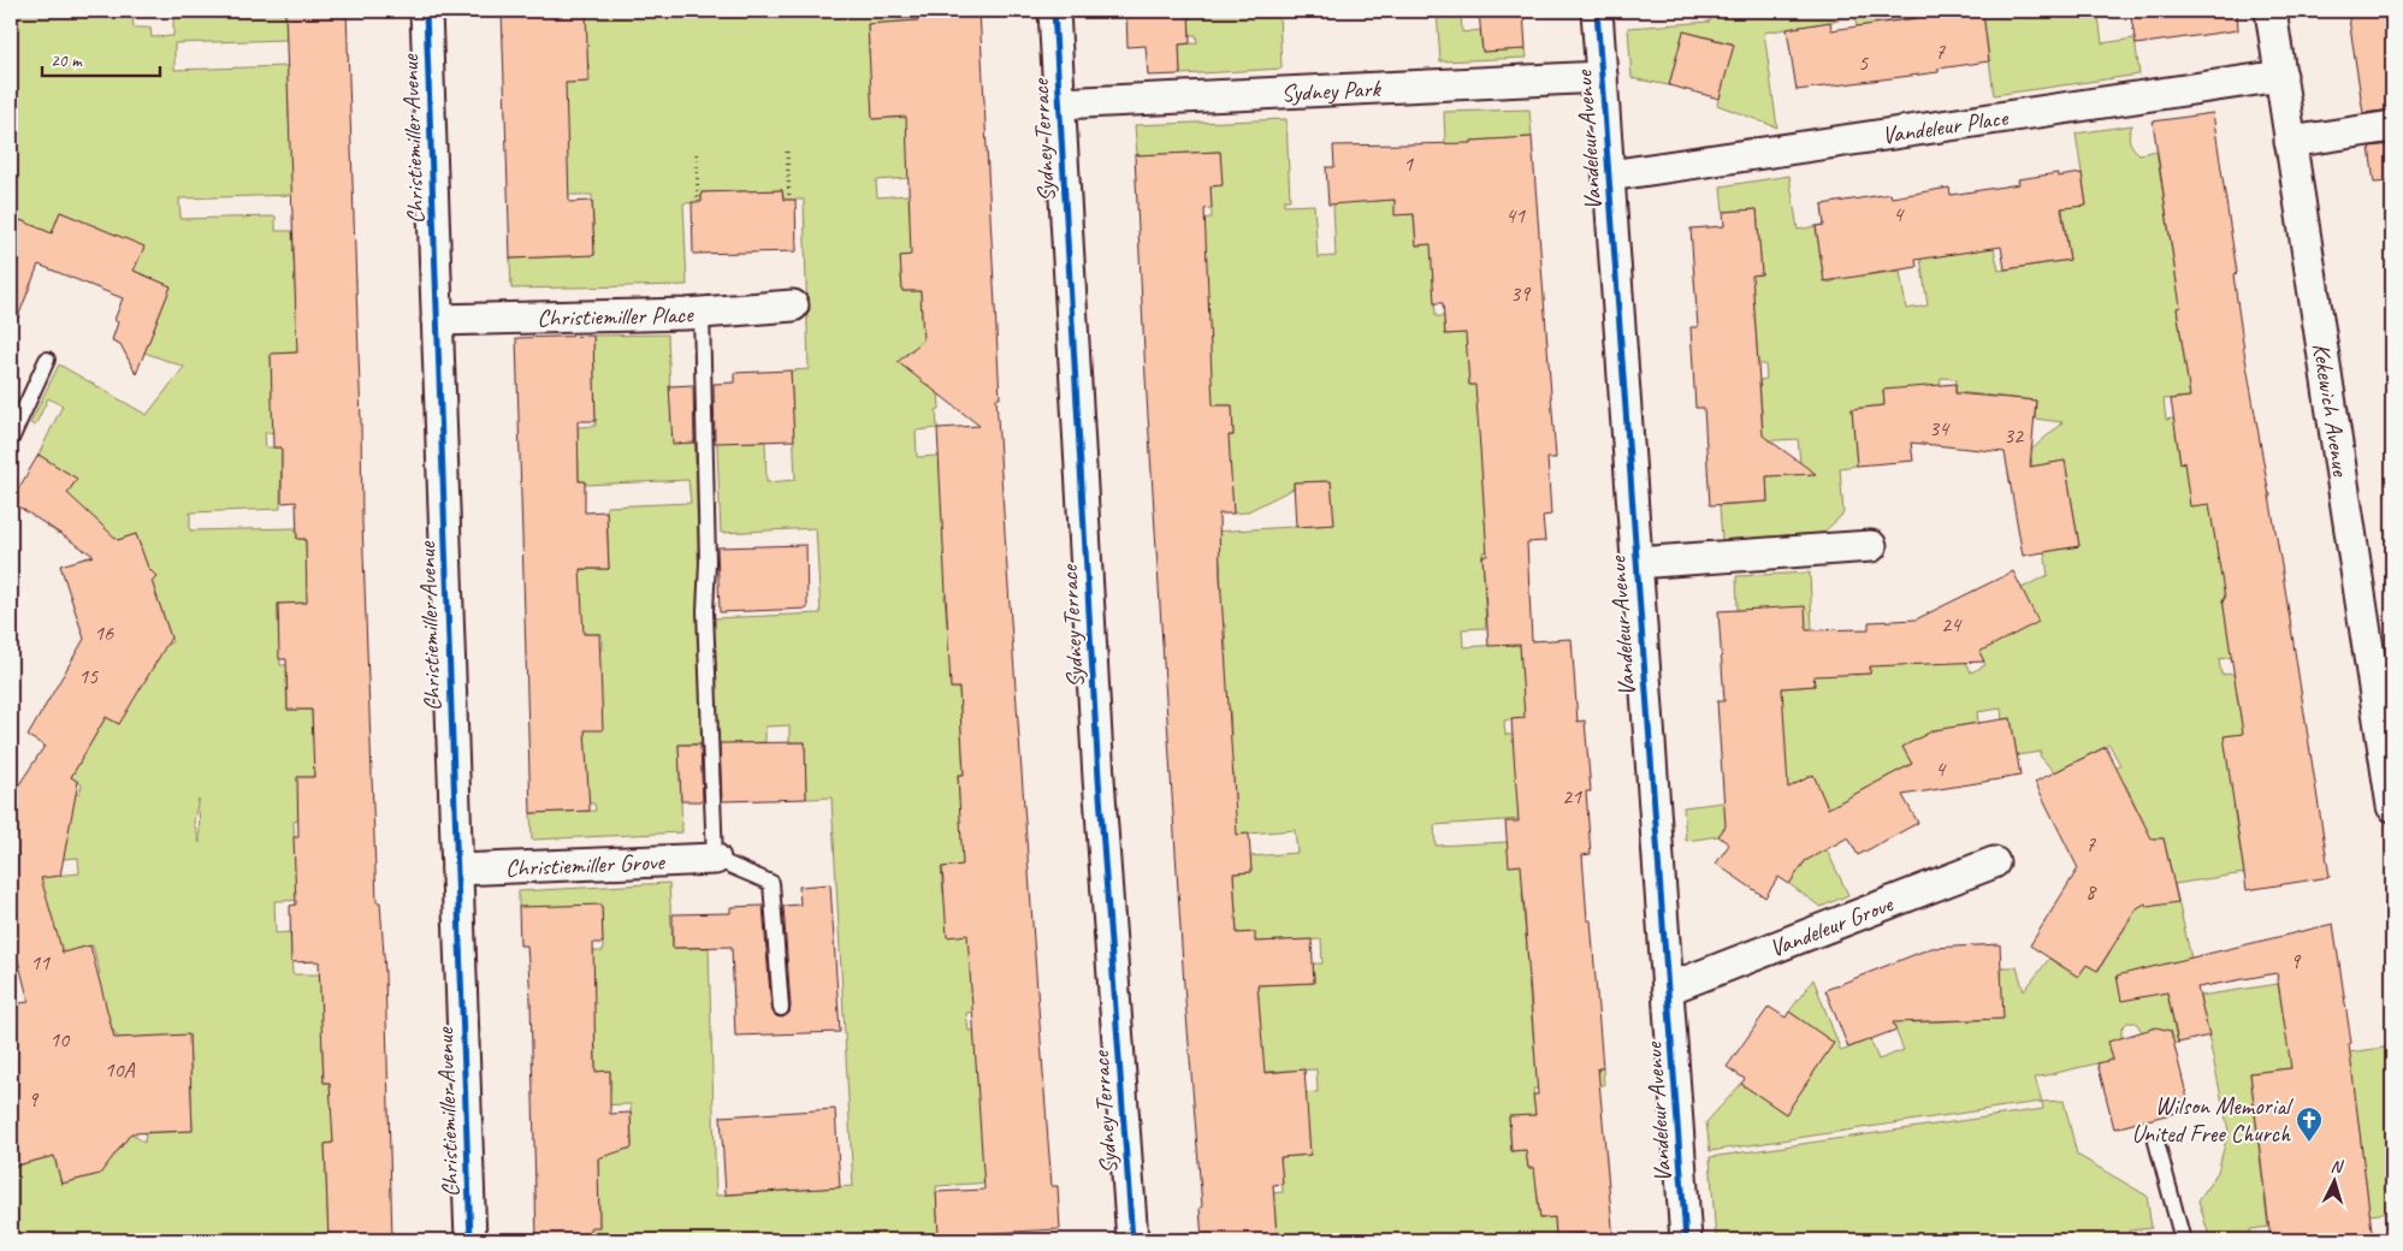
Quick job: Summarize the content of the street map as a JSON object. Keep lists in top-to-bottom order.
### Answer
{
  "streets": {
    "street": [
      "Sydney Park",
      "Vandeleur Place",
      "Christiemiller Avenue",
      "Sydney Terrace",
      "Vandeleur Avenue",
      "Christiemiller Place",
      "Kekewich Avenue",
      "Christiemiller Grove",
      "Vandeleur Grove"
    ]
  },
  "crossings": [
    ["Sydney Park", "Sydney Terrace"],
    ["Sydney Park", "Vandeleur Avenue"],
    ["Vandeleur Place", "Vandeleur Avenue"],
    ["Vandeleur Place", "Kekewich Avenue"],
    ["Christiemiller Avenue", "Christiemiller Place"],
    ["Christiemiller Avenue", "Christiemiller Grove"],
    ["Vandeleur Avenue", "Vandeleur Grove"]
  ],
  "places": {
    "church": ["Wilson Memorial United Free Church"]
  },
  "house_numbers": [
    "7",
    "5",
    "1",
    "4",
    "41",
    "39",
    "34",
    "32",
    "24",
    "16",
    "15",
    "4",
    "21",
    "7",
    "8",
    "9",
    "11",
    "10",
    "10A",
    "9"
  ],
  "scale_bar": "20 m",
  "north": "top"
}
